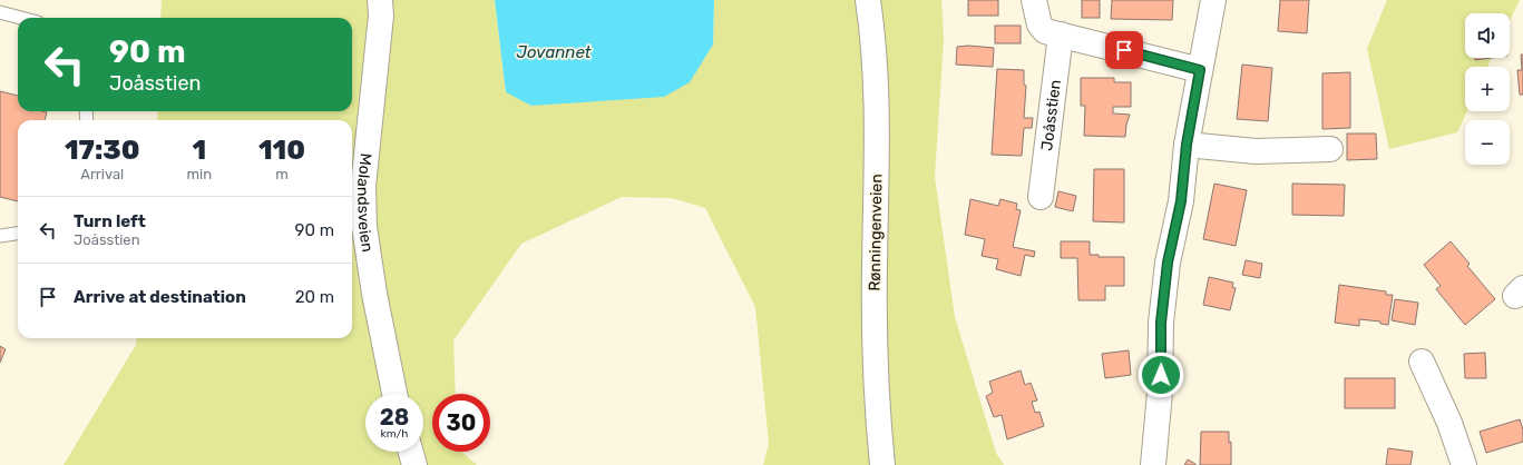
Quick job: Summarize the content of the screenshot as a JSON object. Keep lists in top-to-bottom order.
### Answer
{
  "streets": {
    "street": ["Joåsstien", "Molandsveien", "Rønningenveien"]
  },
  "water": ["Jovannet"],
  "page": {
    "map_buttons": ["+", "−"],
    "turn": ["90 m", "Joåsstien"],
    "eta": [
      "17:30",
      "Arrival",
      "1",
      "min",
      "110",
      "m"
    ],
    "list": [
      {
        "name": "Turn left",
        "note": "Joåsstien",
        "value": "90 m"
      },
      {
        "name": "Arrive at destination",
        "value": "20 m"
      }
    ],
    "speed": "28 km/h",
    "limit": "30"
  }
}
